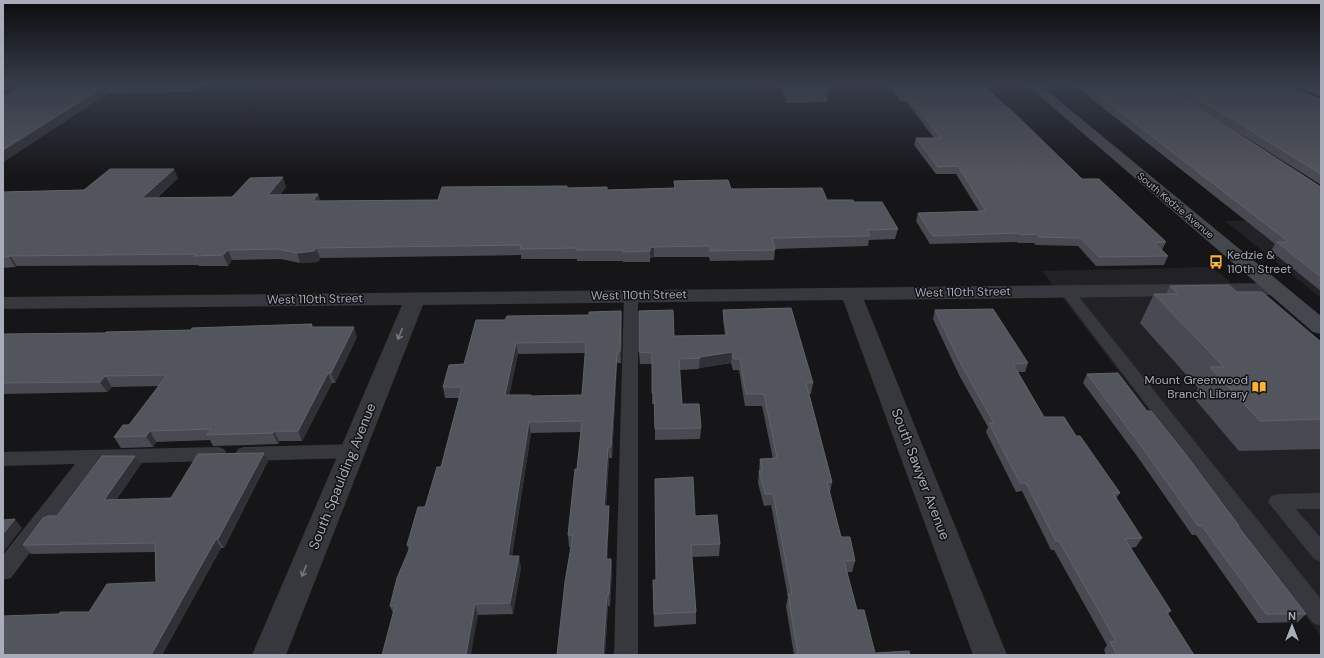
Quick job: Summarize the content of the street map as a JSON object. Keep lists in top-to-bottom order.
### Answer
{
  "streets": {
    "main road": ["South Kedzie Avenue"],
    "street": ["West 110th Street", "South Sawyer Avenue", "South Spaulding Avenue"]
  },
  "crossings": [
    ["South Kedzie Avenue", "West 110th Street"],
    ["West 110th Street", "South Sawyer Avenue"],
    ["West 110th Street", "South Spaulding Avenue"]
  ],
  "one_way": ["South Spaulding Avenue"],
  "places": {
    "bus stop": ["Kedzie & 110th Street"],
    "library": ["Mount Greenwood Branch Library"]
  },
  "north": "top"
}
